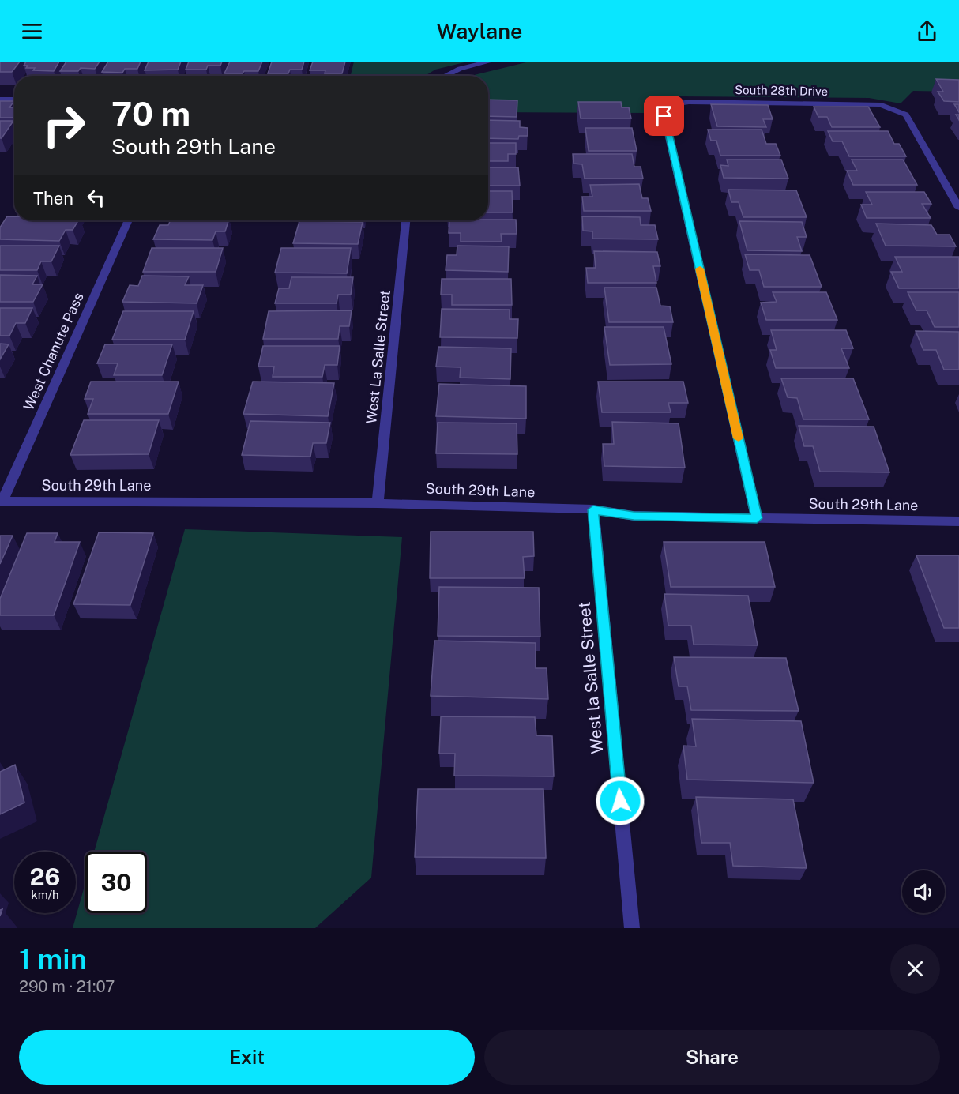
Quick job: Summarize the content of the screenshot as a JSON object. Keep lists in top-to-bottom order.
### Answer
{
  "streets": {
    "street": [
      "South 28th Drive",
      "West Chanute Pass",
      "West La Salle Street",
      "South 29th Lane",
      "West la Salle Street"
    ]
  },
  "crossings": [
    ["South 28th Drive", "South 29th Lane"],
    ["West Chanute Pass", "South 29th Lane"],
    ["West La Salle Street", "South 29th Lane"],
    ["South 29th Lane", "West la Salle Street"]
  ],
  "page": {
    "header": "Waylane",
    "turn": ["70 m", "South 29th Lane"],
    "then": "Then",
    "speed": "26 km/h",
    "limit": "30",
    "heading": ["1 min", "290 m · 21:07"],
    "buttons": ["Exit", "Share"]
  }
}
